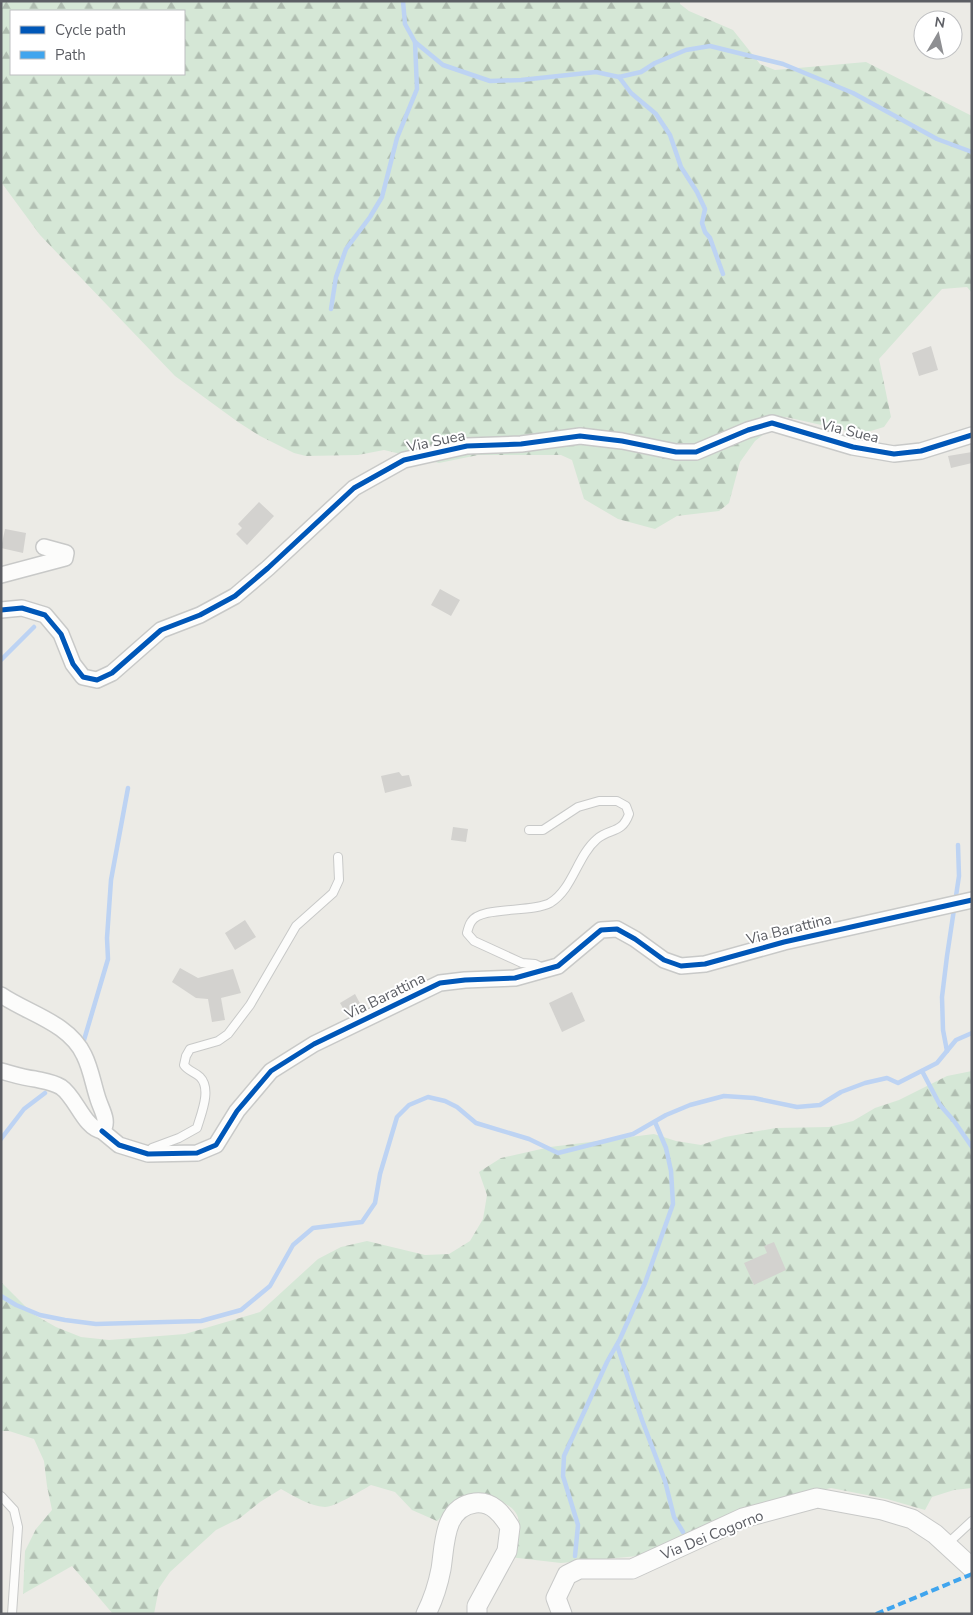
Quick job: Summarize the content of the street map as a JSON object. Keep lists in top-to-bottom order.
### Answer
{
  "streets": {
    "street": ["Via Suea", "Via Barattina", "Via Dei Cogorno"]
  },
  "legend": ["Cycle path", "Path"],
  "north": "top"
}
